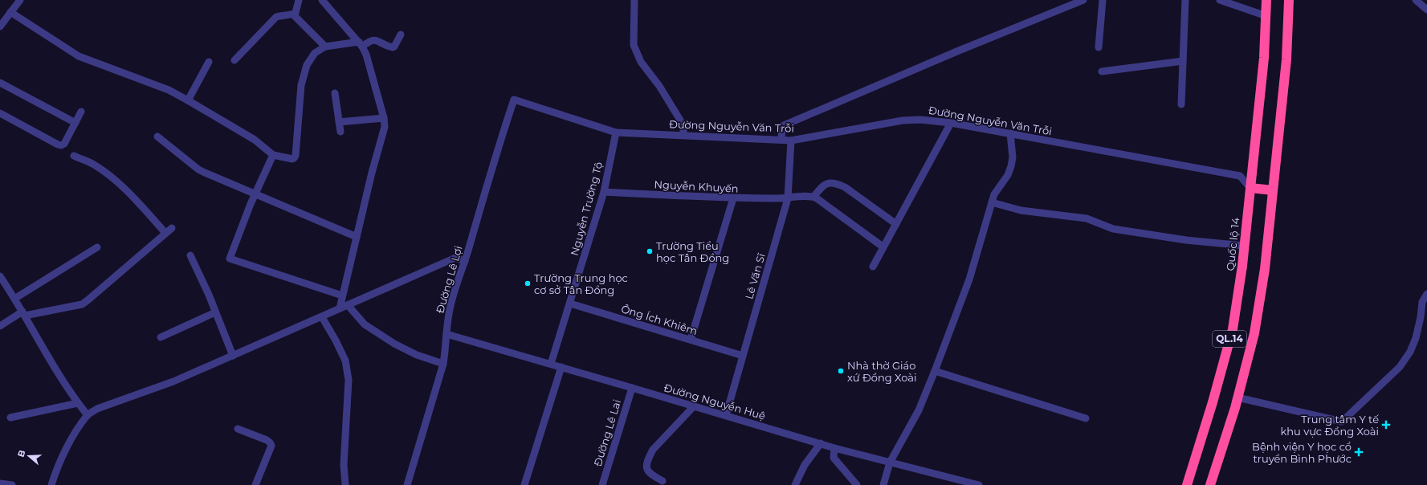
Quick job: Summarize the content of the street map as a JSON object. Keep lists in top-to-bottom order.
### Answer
{
  "streets": {
    "highway": ["Quốc lộ 14", "QL.14"],
    "street": [
      "Đường Nguyễn Văn Trỗi",
      "Nguyễn Khuyến",
      "Nguyễn Trường Tộ",
      "Lê Văn Sĩ",
      "Đường Lê Lợi",
      "Ông Ích Khiêm",
      "Đường Nguyễn Huệ",
      "Đường Lê Lai"
    ]
  },
  "crossings": [
    ["Đường Nguyễn Văn Trỗi", "Nguyễn Trường Tộ"],
    ["Đường Nguyễn Văn Trỗi", "Quốc lộ 14"],
    ["Đường Nguyễn Văn Trỗi", "Lê Văn Sĩ"],
    ["Đường Nguyễn Văn Trỗi", "Đường Lê Lợi"],
    ["Nguyễn Khuyến", "Nguyễn Trường Tộ"],
    ["Nguyễn Khuyến", "Lê Văn Sĩ"],
    ["Nguyễn Trường Tộ", "Ông Ích Khiêm"],
    ["Nguyễn Trường Tộ", "Đường Nguyễn Huệ"],
    ["Lê Văn Sĩ", "Ông Ích Khiêm"],
    ["Lê Văn Sĩ", "Đường Nguyễn Huệ"],
    ["Đường Lê Lợi", "Đường Nguyễn Huệ"],
    ["Đường Nguyễn Huệ", "Đường Lê Lai"]
  ],
  "places": {
    "other": ["Trường Tiểu học Tân Đồng", "Trường Trung học cơ sở Tân Đồng", "Nhà thờ Giáo xứ Đồng Xoài"],
    "health": ["Trung tâm Y tế khu vực Đồng Xoài", "Bệnh viện Y học cổ truyền Bình Phước"]
  },
  "north": "left"
}
